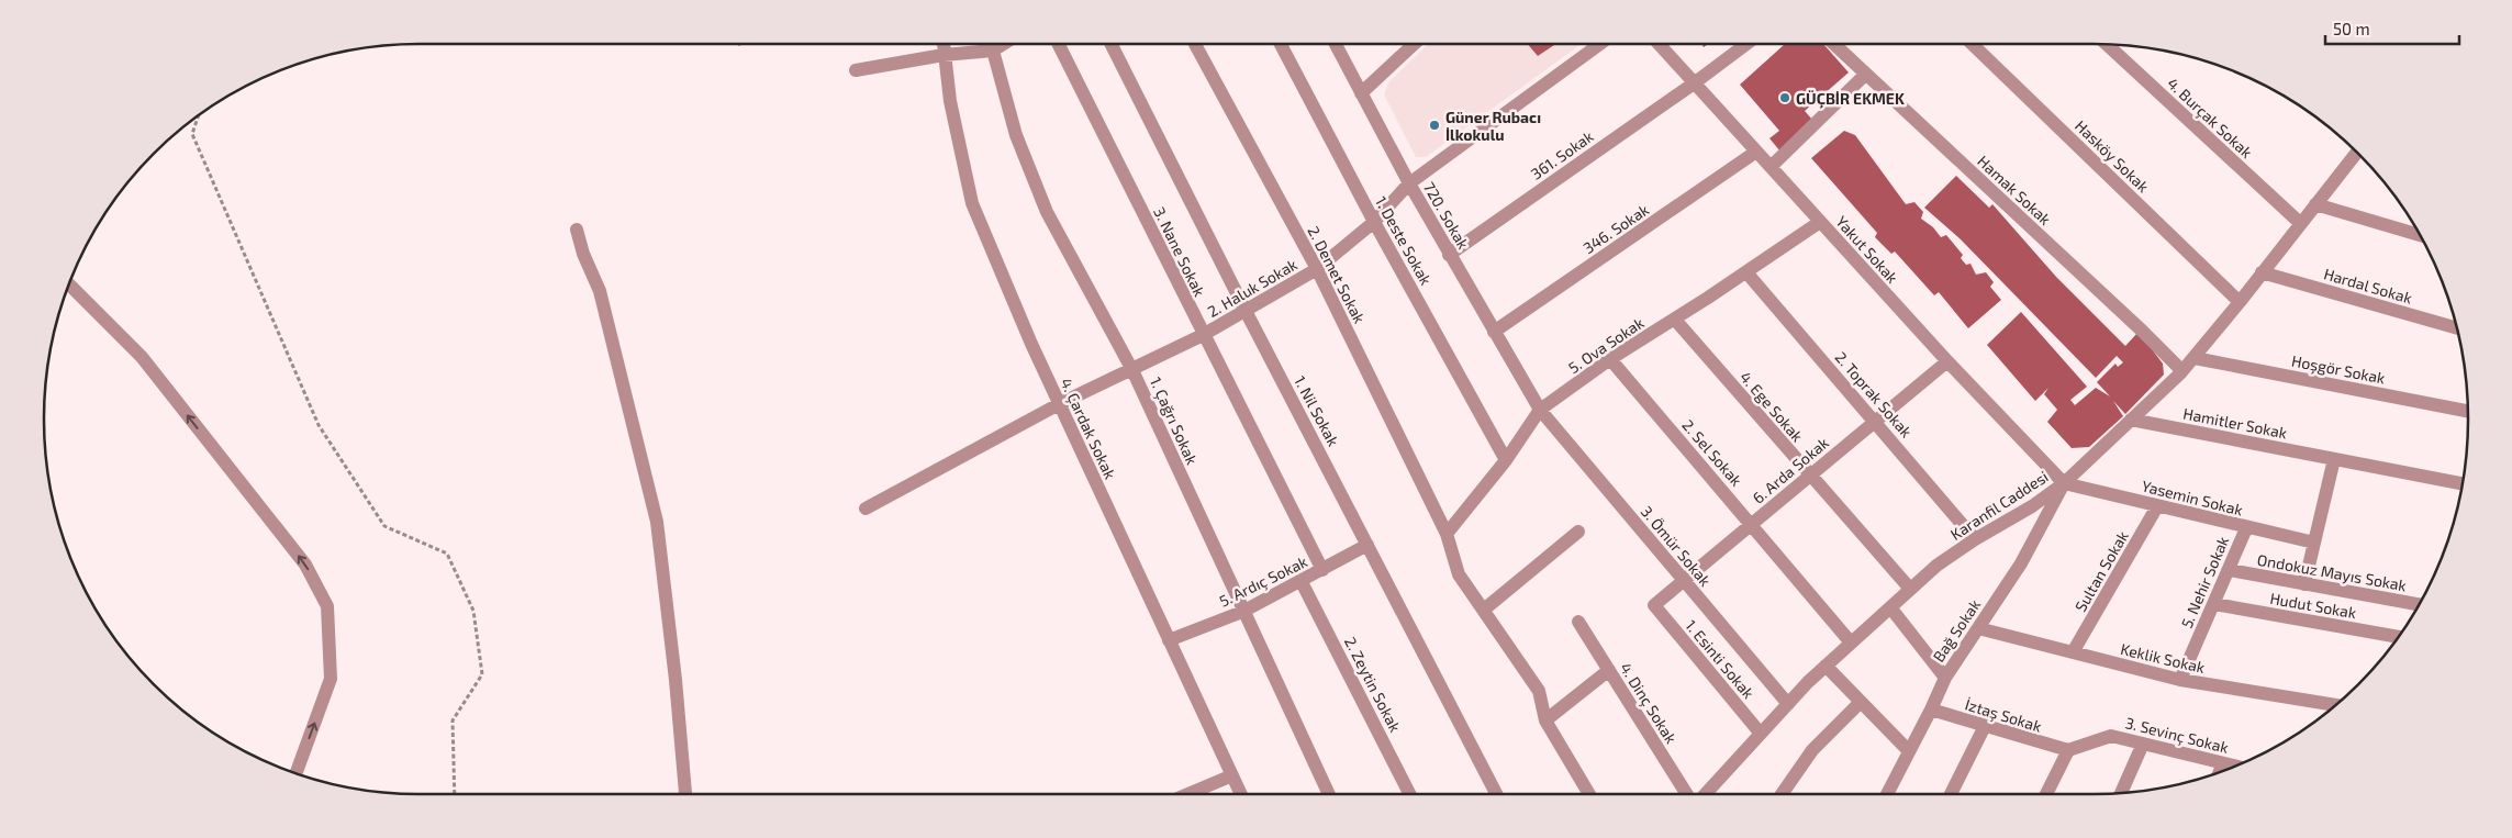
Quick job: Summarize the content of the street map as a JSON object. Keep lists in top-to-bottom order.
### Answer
{
  "streets": {
    "street": [
      "4. Burçak Sokak",
      "361. Sokak",
      "Hasköy Sokak",
      "Hamak Sokak",
      "720. Sokak",
      "346. Sokak",
      "1. Deste Sokak",
      "Yakut Sokak",
      "3. Nane Sokak",
      "2. Demet Sokak",
      "Hardal Sokak",
      "2. Haluk Sokak",
      "5. Ova Sokak",
      "Hoşgör Sokak",
      "2. Toprak Sokak",
      "4. Ege Sokak",
      "1. Nil Sokak",
      "1. Çağrı Sokak",
      "Hamitler Sokak",
      "4. Çardak Sokak",
      "2. Sel Sokak",
      "6. Arda Sokak",
      "Yasemin Sokak",
      "Karanfil Caddesi",
      "3. Ömür Sokak",
      "Sultan Sokak",
      "Ondokuz Mayıs Sokak",
      "5. Ardıç Sokak",
      "5. Nehir Sokak",
      "Hudut Sokak",
      "Bağ Sokak",
      "Keklik Sokak",
      "1. Esinti Sokak",
      "2. Zeytin Sokak",
      "4. Dinç Sokak",
      "İztaş Sokak",
      "3. Sevinç Sokak"
    ]
  },
  "crossings": [
    ["4. Burçak Sokak", "Karanfil Caddesi"],
    ["361. Sokak", "720. Sokak"],
    ["361. Sokak", "Yakut Sokak"],
    ["Hasköy Sokak", "Karanfil Caddesi"],
    ["Hamak Sokak", "Karanfil Caddesi"],
    ["720. Sokak", "346. Sokak"],
    ["720. Sokak", "2. Haluk Sokak"],
    ["720. Sokak", "5. Ova Sokak"],
    ["720. Sokak", "3. Ömür Sokak"],
    ["346. Sokak", "Yakut Sokak"],
    ["1. Deste Sokak", "2. Haluk Sokak"],
    ["1. Deste Sokak", "5. Ova Sokak"],
    ["Yakut Sokak", "5. Ova Sokak"],
    ["Yakut Sokak", "6. Arda Sokak"],
    ["Yakut Sokak", "Yasemin Sokak"],
    ["Yakut Sokak", "Karanfil Caddesi"],
    ["Yakut Sokak", "Bağ Sokak"],
    ["3. Nane Sokak", "2. Haluk Sokak"],
    ["3. Nane Sokak", "5. Ardıç Sokak"],
    ["2. Demet Sokak", "2. Haluk Sokak"],
    ["2. Demet Sokak", "5. Ova Sokak"],
    ["Hardal Sokak", "Karanfil Caddesi"],
    ["2. Haluk Sokak", "1. Nil Sokak"],
    ["2. Haluk Sokak", "1. Çağrı Sokak"],
    ["2. Haluk Sokak", "4. Çardak Sokak"],
    ["5. Ova Sokak", "2. Toprak Sokak"],
    ["5. Ova Sokak", "4. Ege Sokak"],
    ["5. Ova Sokak", "2. Sel Sokak"],
    ["5. Ova Sokak", "3. Ömür Sokak"],
    ["Hoşgör Sokak", "Karanfil Caddesi"],
    ["2. Toprak Sokak", "6. Arda Sokak"],
    ["2. Toprak Sokak", "Karanfil Caddesi"],
    ["4. Ege Sokak", "6. Arda Sokak"],
    ["4. Ege Sokak", "Karanfil Caddesi"],
    ["1. Nil Sokak", "5. Ardıç Sokak"],
    ["1. Çağrı Sokak", "5. Ardıç Sokak"],
    ["Hamitler Sokak", "Karanfil Caddesi"],
    ["4. Çardak Sokak", "5. Ardıç Sokak"],
    ["2. Sel Sokak", "6. Arda Sokak"],
    ["2. Sel Sokak", "Karanfil Caddesi"],
    ["6. Arda Sokak", "3. Ömür Sokak"],
    ["6. Arda Sokak", "1. Esinti Sokak"],
    ["Yasemin Sokak", "Karanfil Caddesi"],
    ["Yasemin Sokak", "Sultan Sokak"],
    ["Yasemin Sokak", "5. Nehir Sokak"],
    ["Yasemin Sokak", "Bağ Sokak"],
    ["Karanfil Caddesi", "3. Ömür Sokak"],
    ["Karanfil Caddesi", "Bağ Sokak"],
    ["Karanfil Caddesi", "1. Esinti Sokak"],
    ["Sultan Sokak", "Keklik Sokak"],
    ["Ondokuz Mayıs Sokak", "5. Nehir Sokak"],
    ["5. Ardıç Sokak", "2. Zeytin Sokak"],
    ["5. Nehir Sokak", "Hudut Sokak"],
    ["5. Nehir Sokak", "Keklik Sokak"],
    ["Bağ Sokak", "Keklik Sokak"],
    ["Bağ Sokak", "İztaş Sokak"],
    ["İztaş Sokak", "3. Sevinç Sokak"]
  ],
  "places": ["GÜÇBİR EKMEK", "Güner Rubacı İlkokulu"],
  "scale_bar": "50 m"
}
